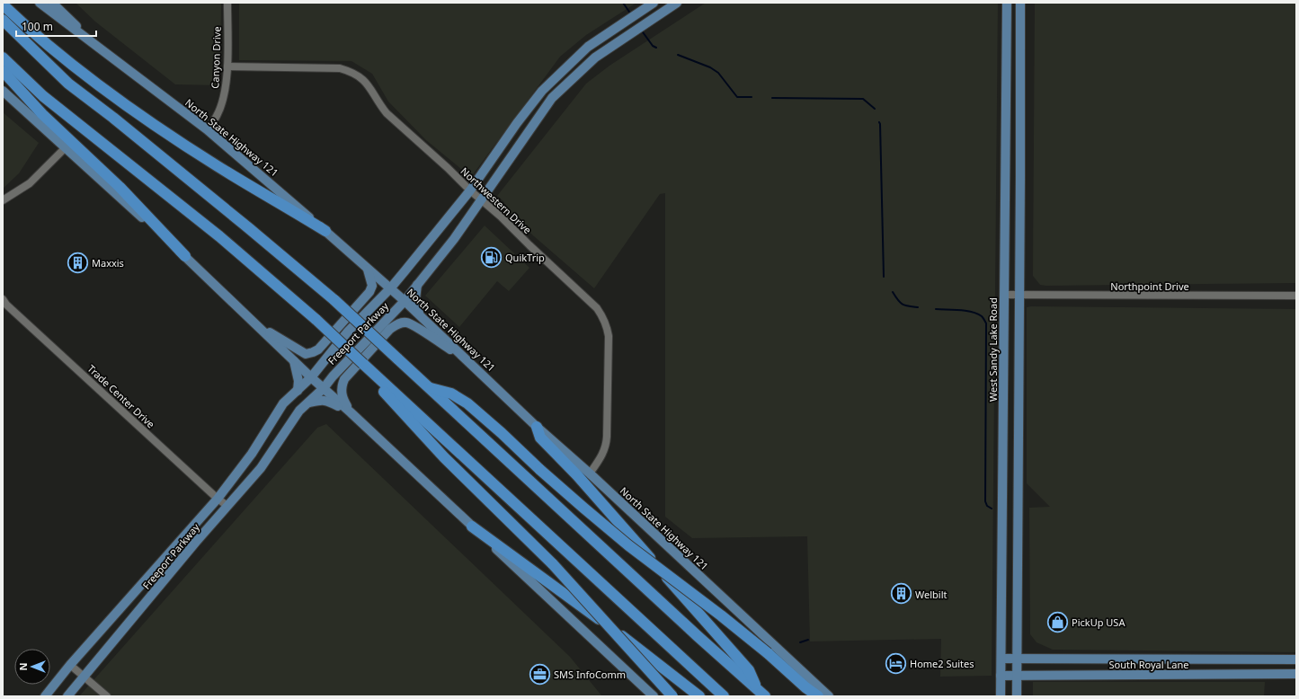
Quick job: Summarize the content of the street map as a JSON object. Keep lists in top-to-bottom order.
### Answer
{
  "streets": {
    "main road": [
      "North State Highway 121",
      "Freeport Parkway",
      "West Sandy Lake Road",
      "South Royal Lane"
    ],
    "street": [
      "Canyon Drive",
      "Northwestern Drive",
      "Northpoint Drive",
      "Trade Center Drive"
    ]
  },
  "crossings": [
    ["Canyon Drive", "North State Highway 121"],
    ["Canyon Drive", "Northwestern Drive"],
    ["North State Highway 121", "Northwestern Drive"],
    ["North State Highway 121", "Freeport Parkway"],
    ["Northwestern Drive", "Freeport Parkway"],
    ["Northpoint Drive", "West Sandy Lake Road"],
    ["Freeport Parkway", "Trade Center Drive"],
    ["West Sandy Lake Road", "South Royal Lane"]
  ],
  "places": {
    "fuel station": ["QuikTrip"],
    "building": ["Maxxis", "Welbilt"],
    "shop": ["PickUp USA"],
    "hotel": ["Home2 Suites"],
    "office": ["SMS InfoComm"]
  },
  "scale_bar": "100 m",
  "north": "left"
}
